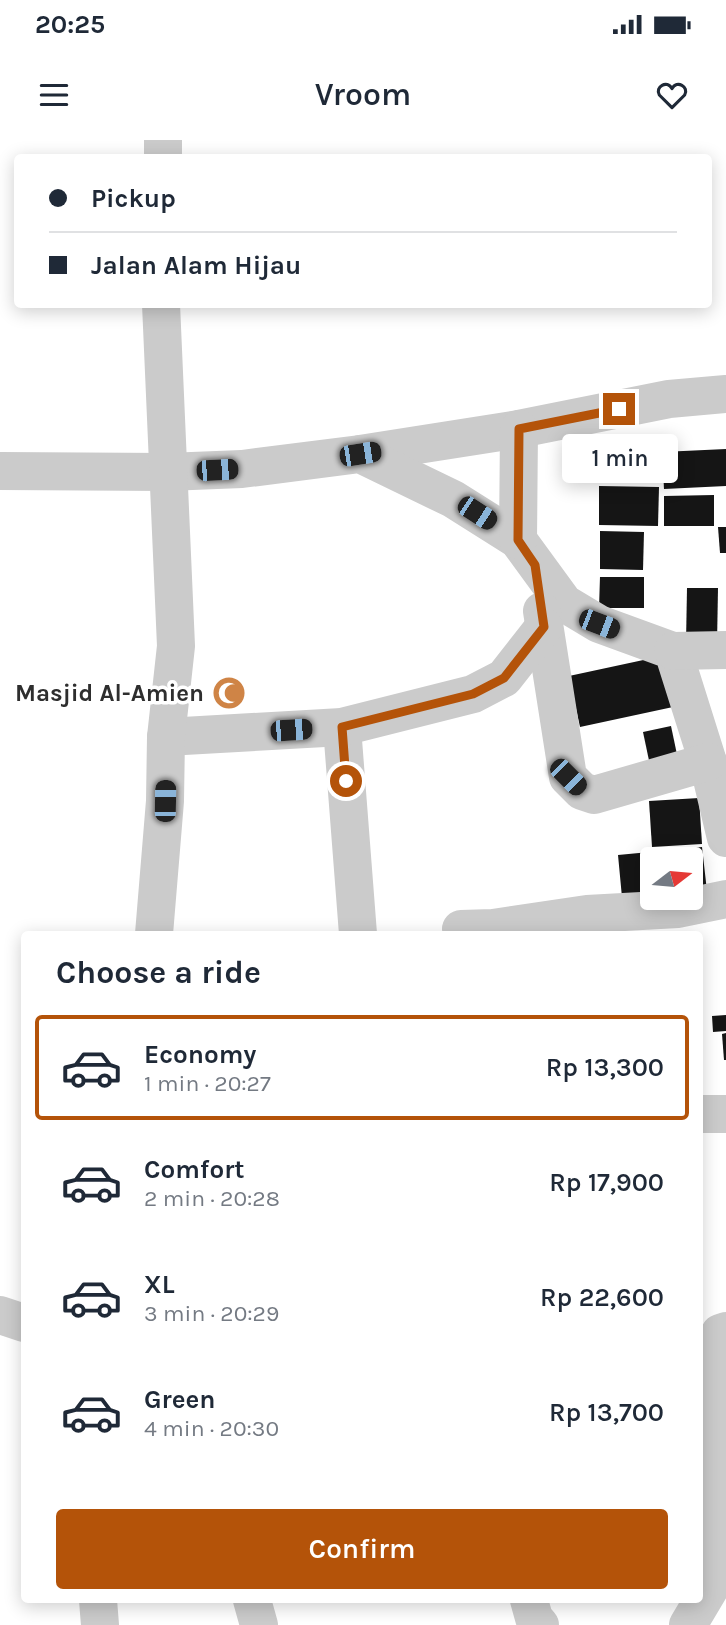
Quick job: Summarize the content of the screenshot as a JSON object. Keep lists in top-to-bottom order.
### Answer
{
  "places": {
    "mosque": ["Masjid Al-Amien"]
  },
  "north": "right",
  "page": {
    "status": "20:25",
    "header": "Vroom",
    "banner": ["Pickup", "Jalan Alam Hijau"],
    "bubble": "1 min",
    "heading": "Choose a ride",
    "list": [
      {
        "name": "Economy",
        "note": "1 min · 20:27",
        "value": "Rp 13,300"
      },
      {
        "name": "Comfort",
        "note": "2 min · 20:28",
        "value": "Rp 17,900"
      },
      {
        "name": "XL",
        "note": "3 min · 20:29",
        "value": "Rp 22,600"
      },
      {
        "name": "Green",
        "note": "4 min · 20:30",
        "value": "Rp 13,700"
      }
    ],
    "buttons": "Confirm"
  }
}
